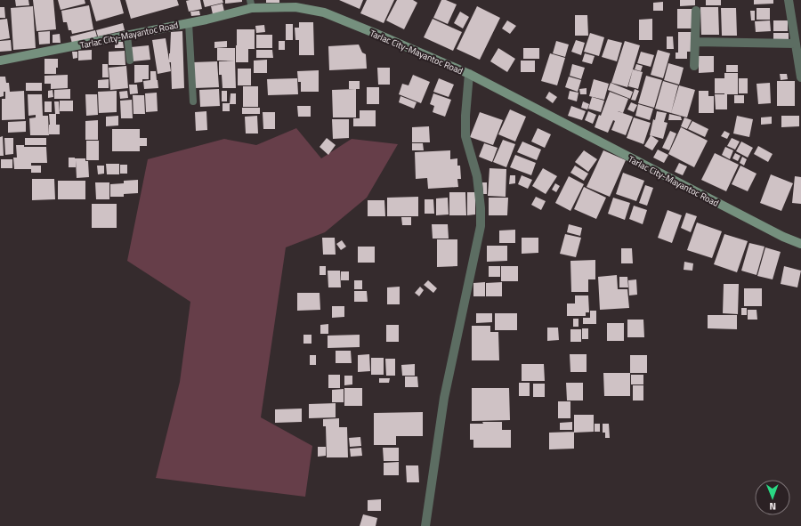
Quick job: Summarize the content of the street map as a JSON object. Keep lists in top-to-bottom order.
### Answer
{
  "streets": {
    "main road": ["Tarlac City-Mayantoc Road"]
  },
  "north": "bottom"
}
